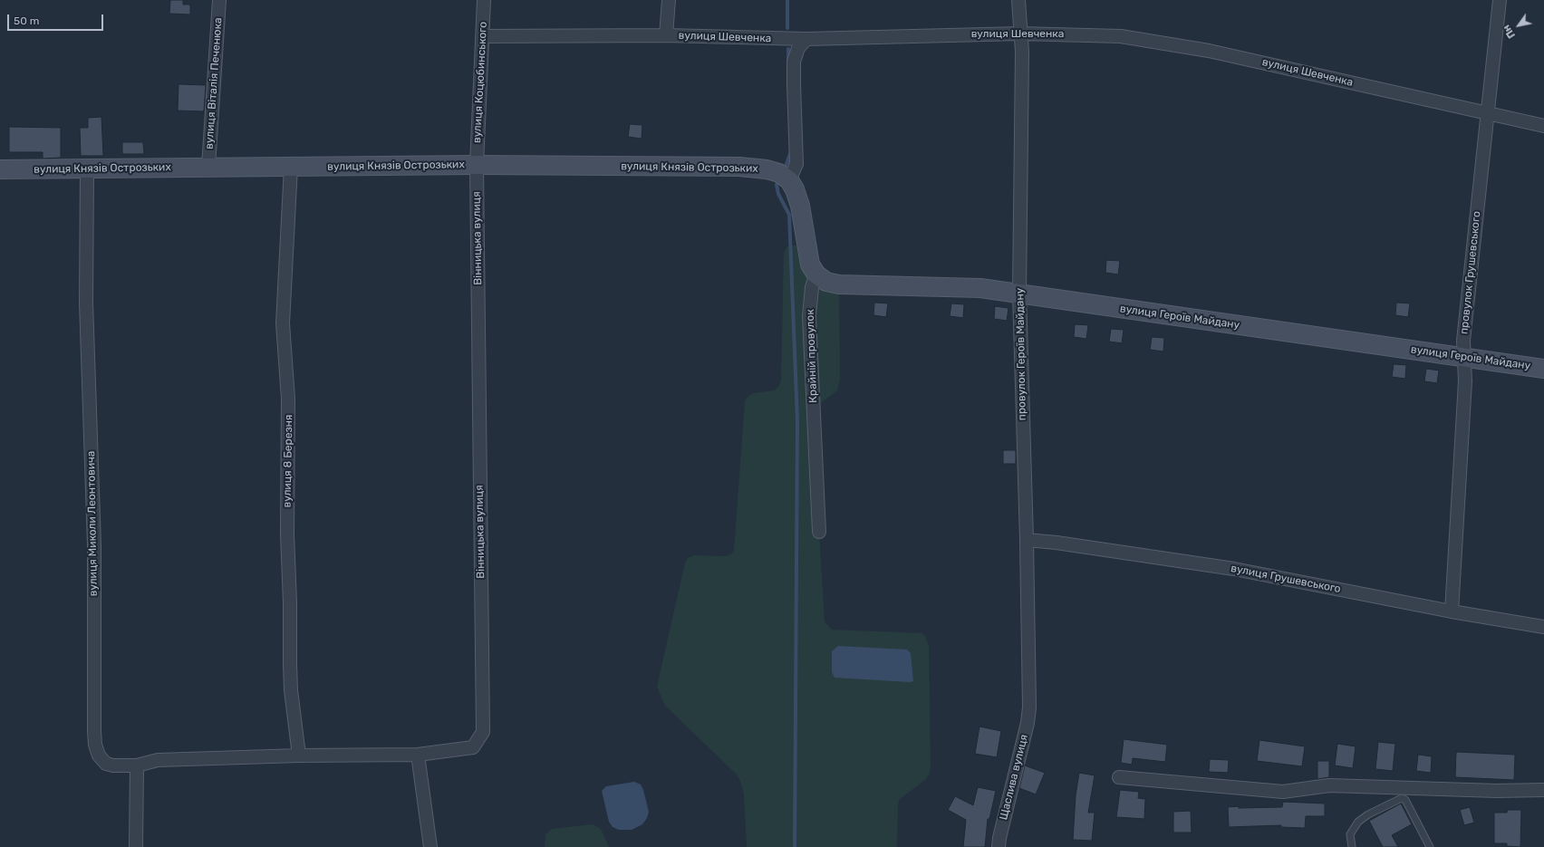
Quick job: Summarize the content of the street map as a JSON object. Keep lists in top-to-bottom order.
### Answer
{
  "streets": {
    "street": [
      "вулиця Шевченка",
      "вулиця Коцюбинського",
      "вулиця Віталія Печенюка",
      "вулиця Князів Острозьких",
      "Вінницька вулиця",
      "провулок Грушевського",
      "вулиця Героїв Майдану",
      "провулок Героїв Майдану",
      "Крайній провулок",
      "вулиця 8 Березня",
      "вулиця Миколи Леонтовича",
      "вулиця Грушевського",
      "Щаслива вулиця"
    ]
  },
  "crossings": [
    ["вулиця Шевченка", "вулиця Коцюбинського"],
    ["вулиця Шевченка", "провулок Грушевського"],
    ["вулиця Шевченка", "провулок Героїв Майдану"],
    ["вулиця Коцюбинського", "вулиця Князів Острозьких"],
    ["вулиця Коцюбинського", "Вінницька вулиця"],
    ["вулиця Віталія Печенюка", "вулиця Князів Острозьких"],
    ["вулиця Князів Острозьких", "Вінницька вулиця"],
    ["вулиця Князів Острозьких", "вулиця 8 Березня"],
    ["вулиця Князів Острозьких", "вулиця Миколи Леонтовича"],
    ["Вінницька вулиця", "вулиця 8 Березня"],
    ["Вінницька вулиця", "вулиця Миколи Леонтовича"],
    ["провулок Грушевського", "вулиця Героїв Майдану"],
    ["провулок Грушевського", "вулиця Грушевського"],
    ["вулиця Героїв Майдану", "провулок Героїв Майдану"],
    ["вулиця Героїв Майдану", "Крайній провулок"],
    ["провулок Героїв Майдану", "вулиця Грушевського"],
    ["провулок Героїв Майдану", "Щаслива вулиця"]
  ],
  "scale_bar": "50 m",
  "north": "bottom left"
}
